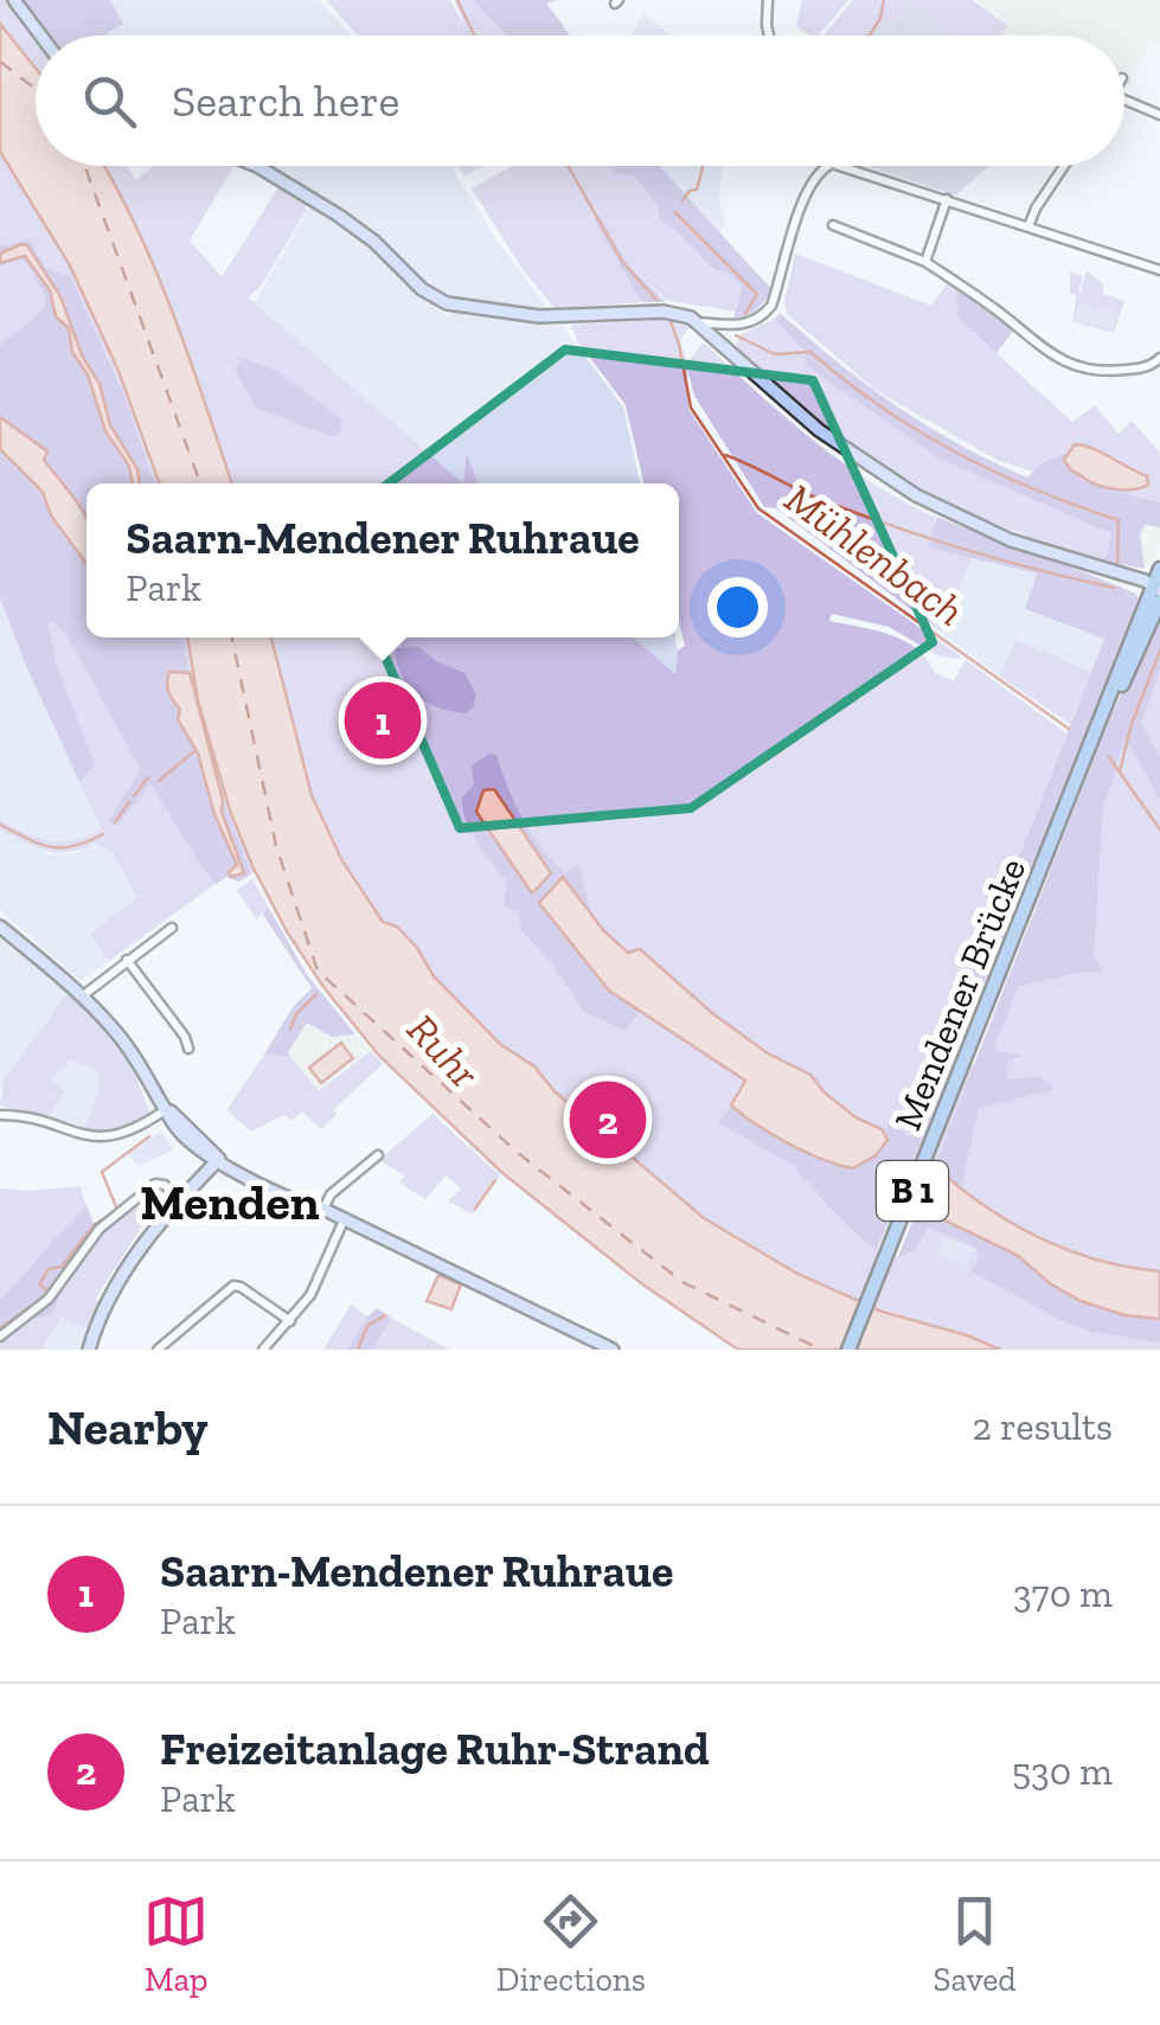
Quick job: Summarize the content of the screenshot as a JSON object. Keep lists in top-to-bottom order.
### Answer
{
  "streets": {
    "main road": ["Mendener Brücke", "B 1"]
  },
  "crossings": [
    ["Mendener Brücke", "B 1"]
  ],
  "districts": ["Menden"],
  "water": ["Mühlenbach", "Ruhr"],
  "page": {
    "search": "Search here",
    "popup": ["Saarn-Mendener Ruhraue", "Park"],
    "pins": ["1", "2"],
    "heading": ["Nearby", "2 results"],
    "list": [
      {
        "mark": "1",
        "name": "Saarn-Mendener Ruhraue",
        "note": "Park",
        "value": "370 m"
      },
      {
        "mark": "2",
        "name": "Freizeitanlage Ruhr-Strand",
        "note": "Park",
        "value": "530 m"
      }
    ],
    "nav": ["Map", "Directions", "Saved"]
  }
}
